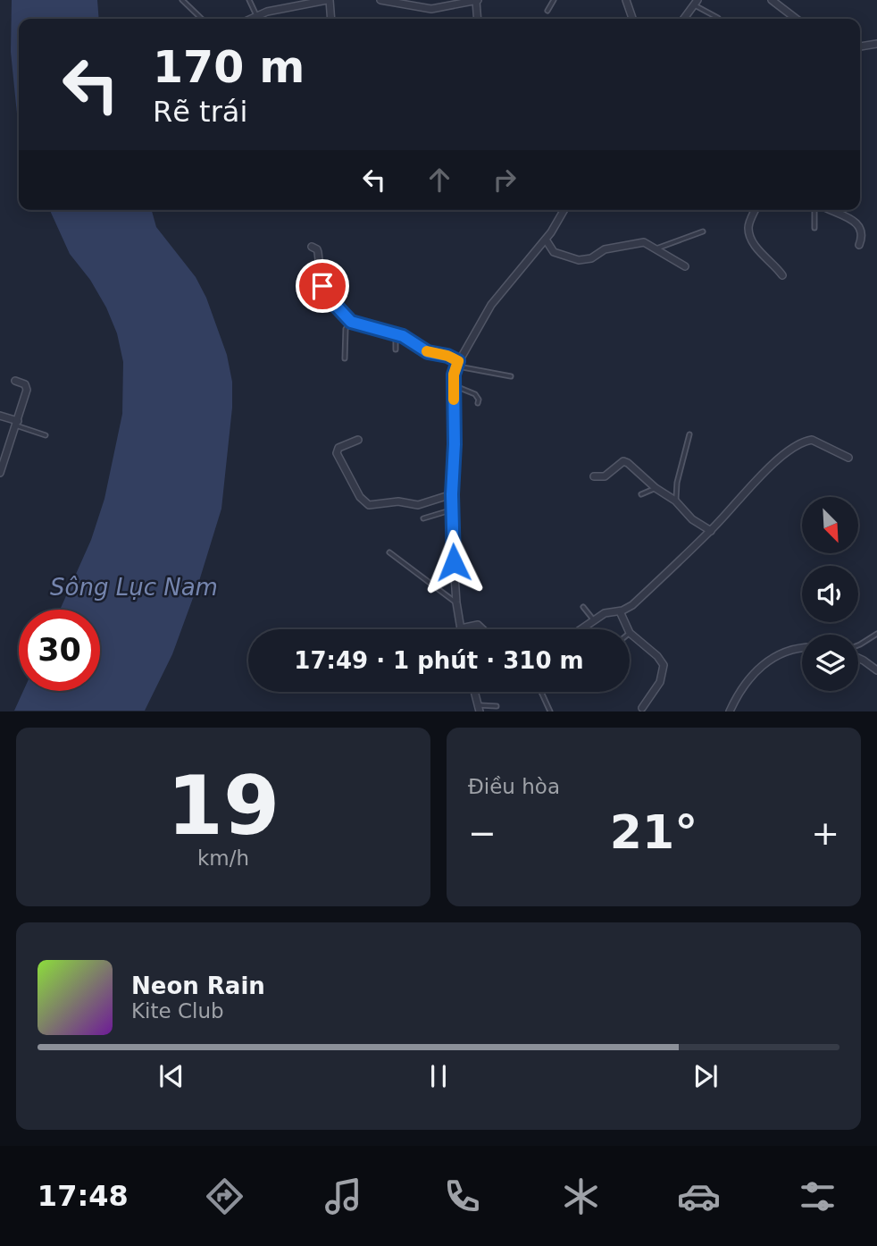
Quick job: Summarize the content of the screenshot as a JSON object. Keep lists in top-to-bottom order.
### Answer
{
  "water": ["Sông Lục Nam"],
  "north": "bottom right",
  "page": {
    "turn": ["170 m", "Rẽ trái"],
    "limit": "30",
    "trip": "17:49 · 1 phút · 310 m",
    "tile": [
      ["19", "km/h"],
      "Điều hòa"
    ],
    "heat": ["−", "21°", "+"],
    "song": ["Neon Rain", "Kite Club"],
    "tabs": "17:48"
  }
}
